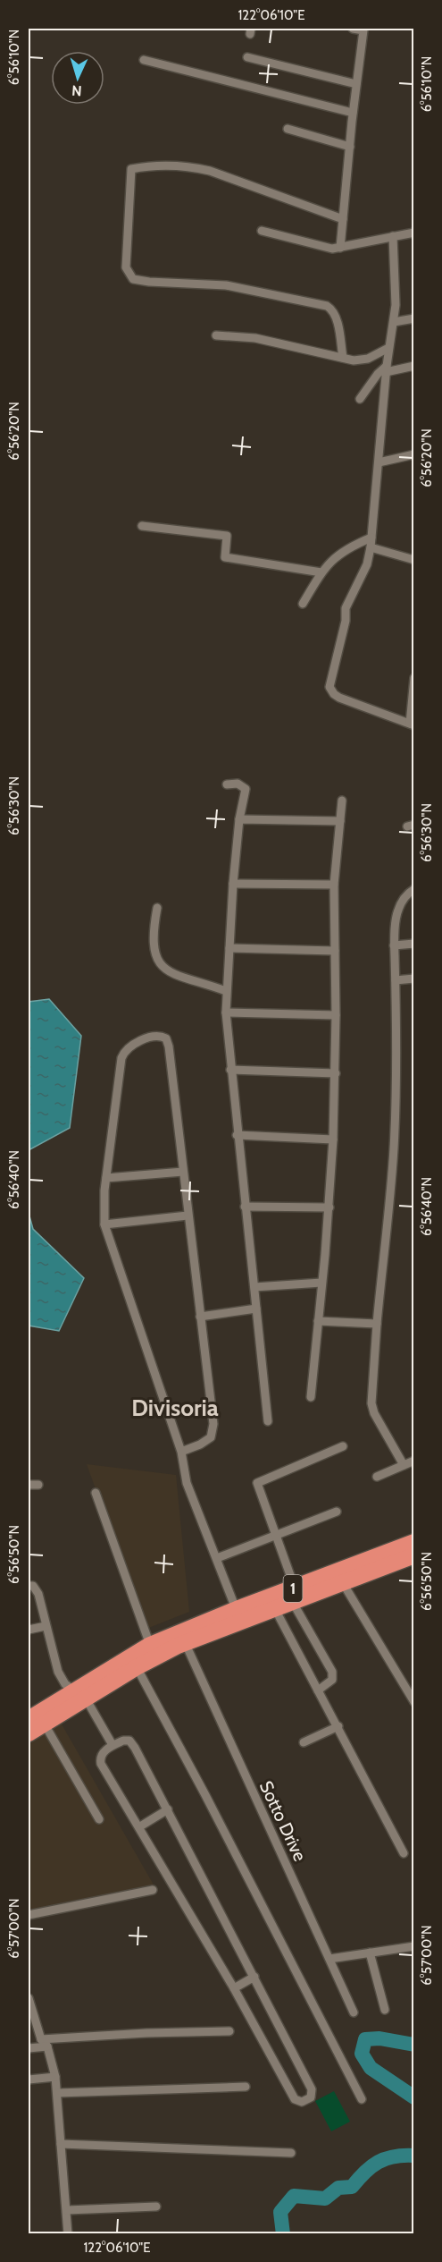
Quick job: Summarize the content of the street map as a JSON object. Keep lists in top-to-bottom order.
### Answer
{
  "streets": {
    "highway": ["1"],
    "street": ["Sotto Drive"]
  },
  "crossings": [
    ["1", "Sotto Drive"]
  ],
  "districts": ["Divisoria"],
  "north": "bottom",
  "coordinates": [
    "122°06'10\"E",
    "6°56'10\"N",
    "6°56'20\"N",
    "6°56'30\"N",
    "6°56'40\"N",
    "6°56'50\"N",
    "6°57'00\"N"
  ]
}
